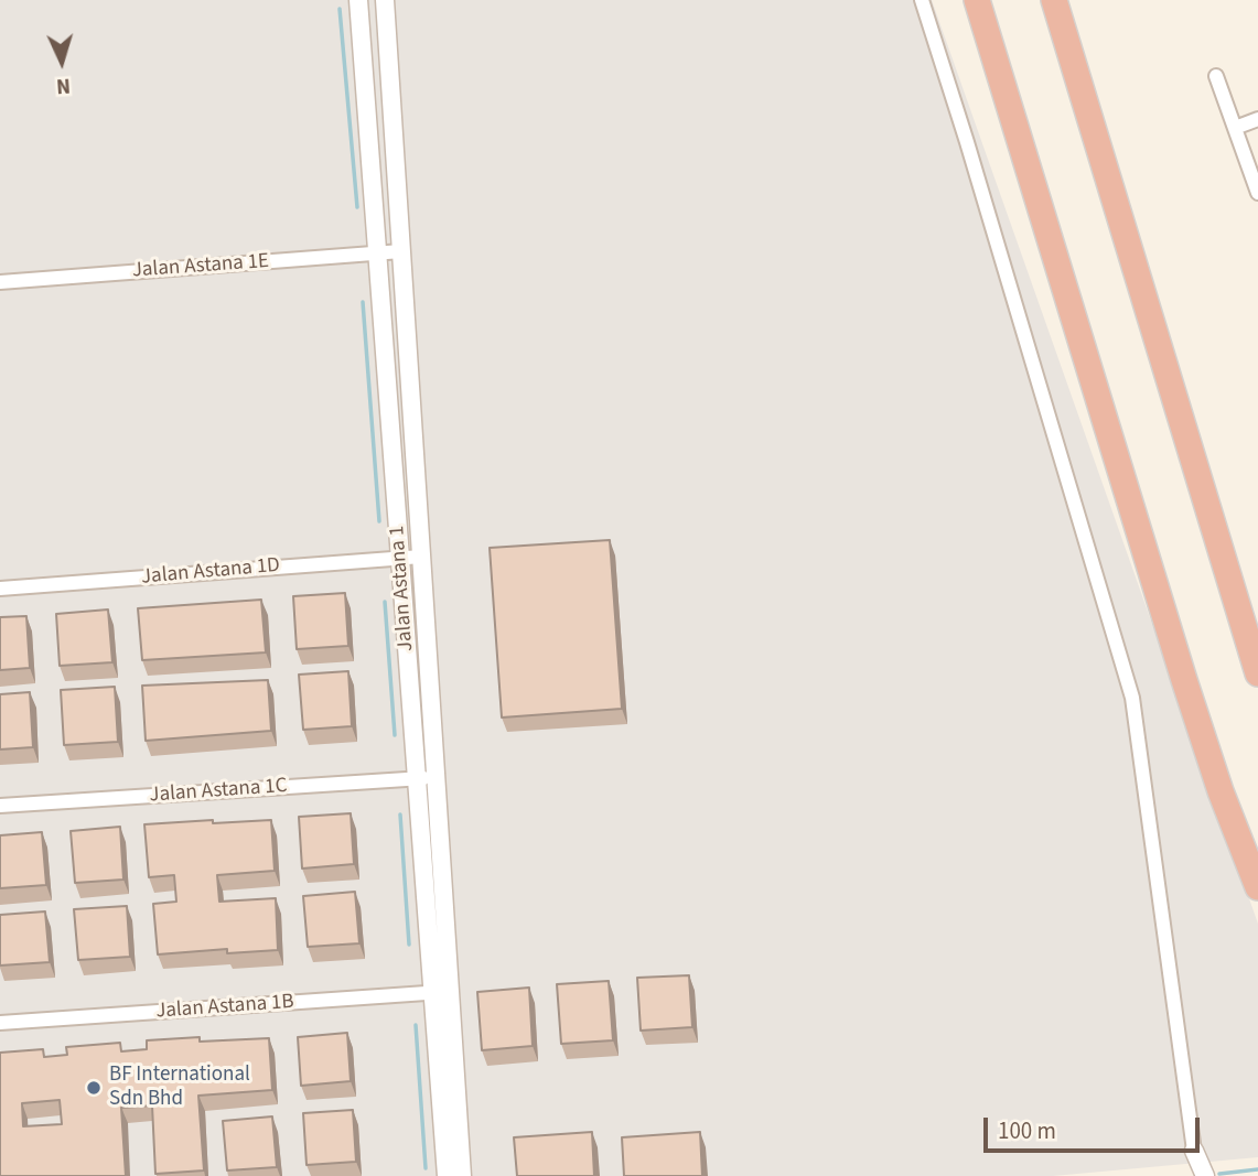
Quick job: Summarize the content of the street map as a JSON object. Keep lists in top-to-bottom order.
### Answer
{
  "streets": {
    "street": [
      "Jalan Astana 1E",
      "Jalan Astana 1D",
      "Jalan Astana 1",
      "Jalan Astana 1C",
      "Jalan Astana 1B"
    ]
  },
  "crossings": [
    ["Jalan Astana 1E", "Jalan Astana 1"],
    ["Jalan Astana 1D", "Jalan Astana 1"],
    ["Jalan Astana 1", "Jalan Astana 1C"],
    ["Jalan Astana 1", "Jalan Astana 1B"]
  ],
  "places": ["BF International Sdn Bhd"],
  "scale_bar": "100 m",
  "north": "bottom"
}
